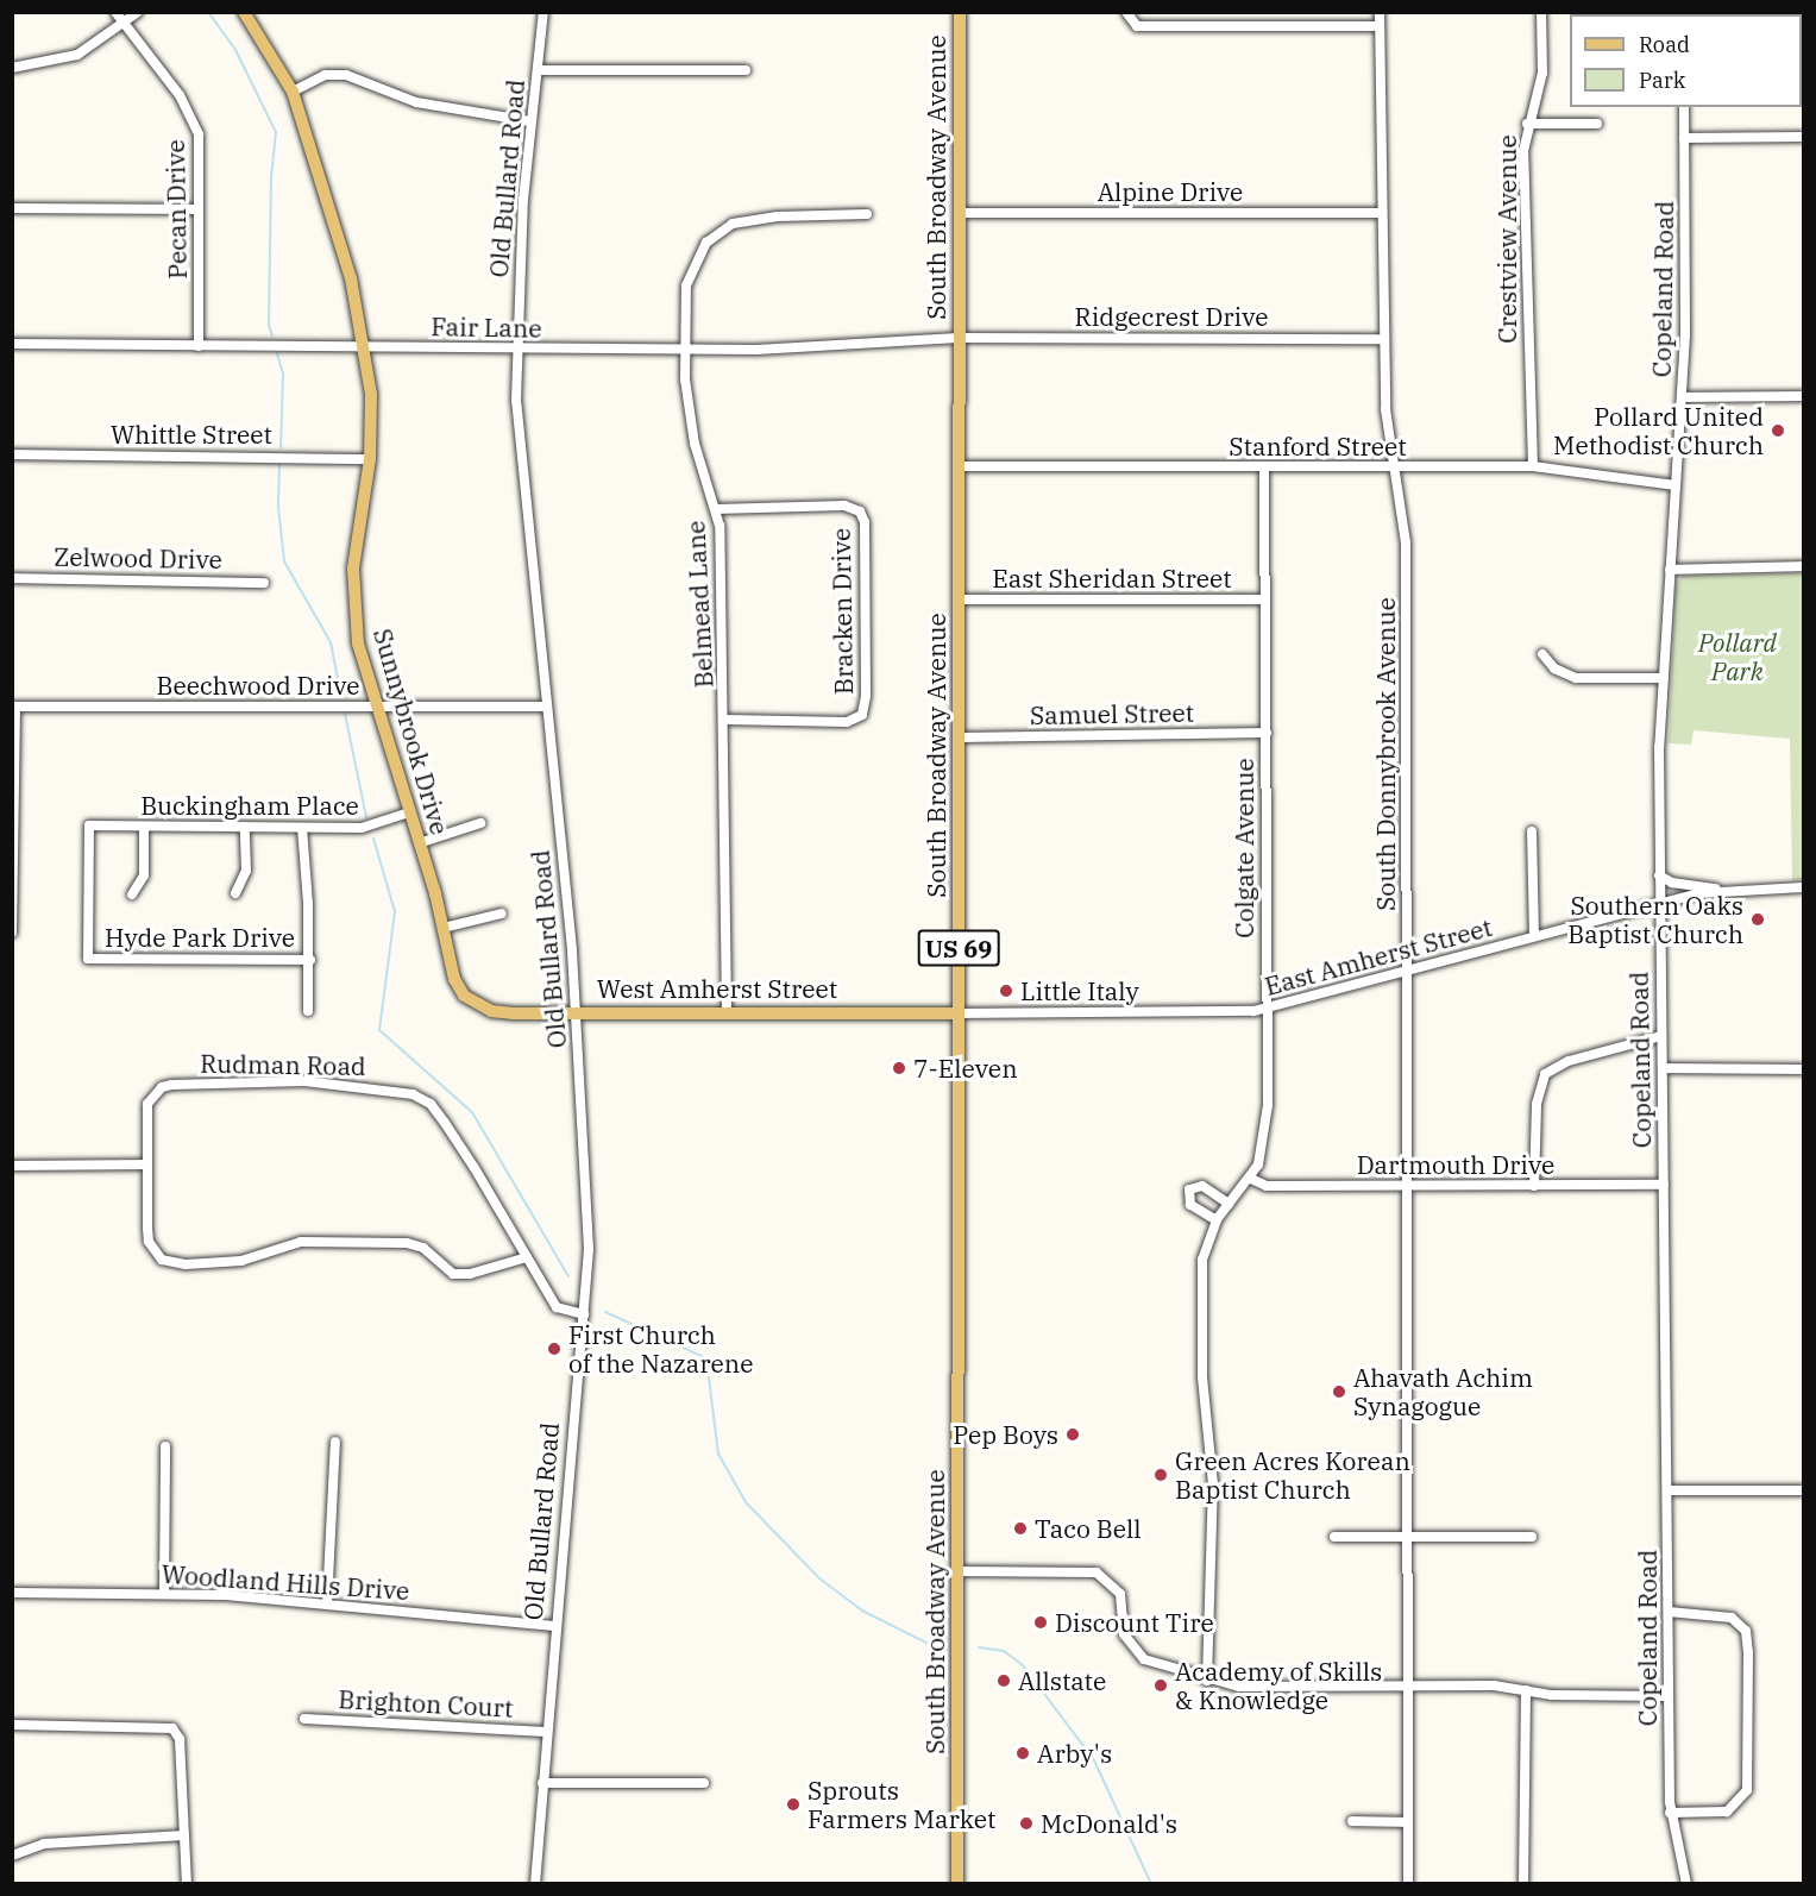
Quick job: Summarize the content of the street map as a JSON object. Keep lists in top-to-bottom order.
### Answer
{
  "streets": {
    "main road": [
      "South Broadway Avenue",
      "Sunnybrook Drive",
      "US 69",
      "West Amherst Street"
    ],
    "street": [
      "Old Bullard Road",
      "Alpine Drive",
      "Pecan Drive",
      "Crestview Avenue",
      "Copeland Road",
      "Ridgecrest Drive",
      "Fair Lane",
      "Whittle Street",
      "Stanford Street",
      "Zelwood Drive",
      "East Sheridan Street",
      "Belmead Lane",
      "Bracken Drive",
      "Beechwood Drive",
      "Samuel Street",
      "South Donnybrook Avenue",
      "Buckingham Place",
      "Colgate Avenue",
      "Hyde Park Drive",
      "East Amherst Street",
      "Rudman Road",
      "Dartmouth Drive",
      "Woodland Hills Drive",
      "Brighton Court"
    ]
  },
  "crossings": [
    ["South Broadway Avenue", "Alpine Drive"],
    ["South Broadway Avenue", "Ridgecrest Drive"],
    ["South Broadway Avenue", "Fair Lane"],
    ["South Broadway Avenue", "Stanford Street"],
    ["South Broadway Avenue", "East Sheridan Street"],
    ["South Broadway Avenue", "Samuel Street"],
    ["South Broadway Avenue", "East Amherst Street"],
    ["South Broadway Avenue", "West Amherst Street"],
    ["Old Bullard Road", "Fair Lane"],
    ["Old Bullard Road", "Beechwood Drive"],
    ["Old Bullard Road", "West Amherst Street"],
    ["Old Bullard Road", "Rudman Road"],
    ["Old Bullard Road", "Woodland Hills Drive"],
    ["Old Bullard Road", "Brighton Court"],
    ["Alpine Drive", "South Donnybrook Avenue"],
    ["Pecan Drive", "Fair Lane"],
    ["Crestview Avenue", "Stanford Street"],
    ["Copeland Road", "Stanford Street"],
    ["Copeland Road", "East Amherst Street"],
    ["Copeland Road", "Dartmouth Drive"],
    ["Ridgecrest Drive", "Fair Lane"],
    ["Ridgecrest Drive", "South Donnybrook Avenue"],
    ["Fair Lane", "Belmead Lane"],
    ["Fair Lane", "Sunnybrook Drive"],
    ["Whittle Street", "Sunnybrook Drive"],
    ["Stanford Street", "South Donnybrook Avenue"],
    ["Stanford Street", "Colgate Avenue"],
    ["East Sheridan Street", "Colgate Avenue"],
    ["Belmead Lane", "Bracken Drive"],
    ["Belmead Lane", "West Amherst Street"],
    ["Beechwood Drive", "Sunnybrook Drive"],
    ["Samuel Street", "Colgate Avenue"],
    ["Sunnybrook Drive", "Buckingham Place"],
    ["Sunnybrook Drive", "West Amherst Street"],
    ["South Donnybrook Avenue", "East Amherst Street"],
    ["South Donnybrook Avenue", "Dartmouth Drive"],
    ["Buckingham Place", "Hyde Park Drive"],
    ["Colgate Avenue", "East Amherst Street"],
    ["Colgate Avenue", "Dartmouth Drive"],
    ["East Amherst Street", "West Amherst Street"]
  ],
  "parks": ["Pollard Park"],
  "places": [
    "Pollard United Methodist Church",
    "Southern Oaks Baptist Church",
    "Little Italy",
    "7-Eleven",
    "First Church of the Nazarene",
    "Ahavath Achim Synagogue",
    "Pep Boys",
    "Green Acres Korean Baptist Church",
    "Taco Bell",
    "Discount Tire",
    "Allstate",
    "Academy of Skills & Knowledge",
    "Arby's",
    "Sprouts Farmers Market",
    "McDonald's"
  ],
  "legend": ["Road", "Park"]
}
